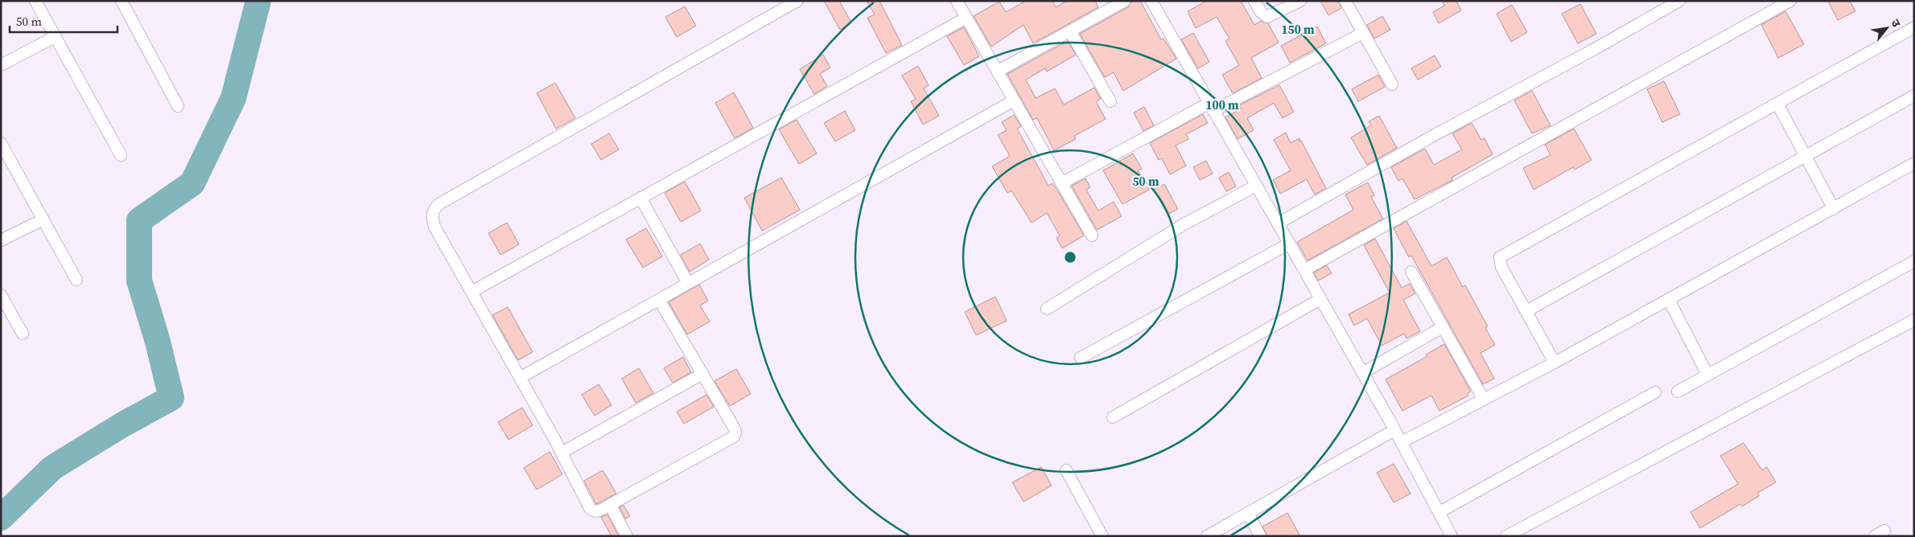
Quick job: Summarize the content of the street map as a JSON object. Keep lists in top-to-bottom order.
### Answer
{
  "scale_bar": "50 m",
  "north": "top right",
  "rings": ["150 m", "100 m", "50 m"]
}
